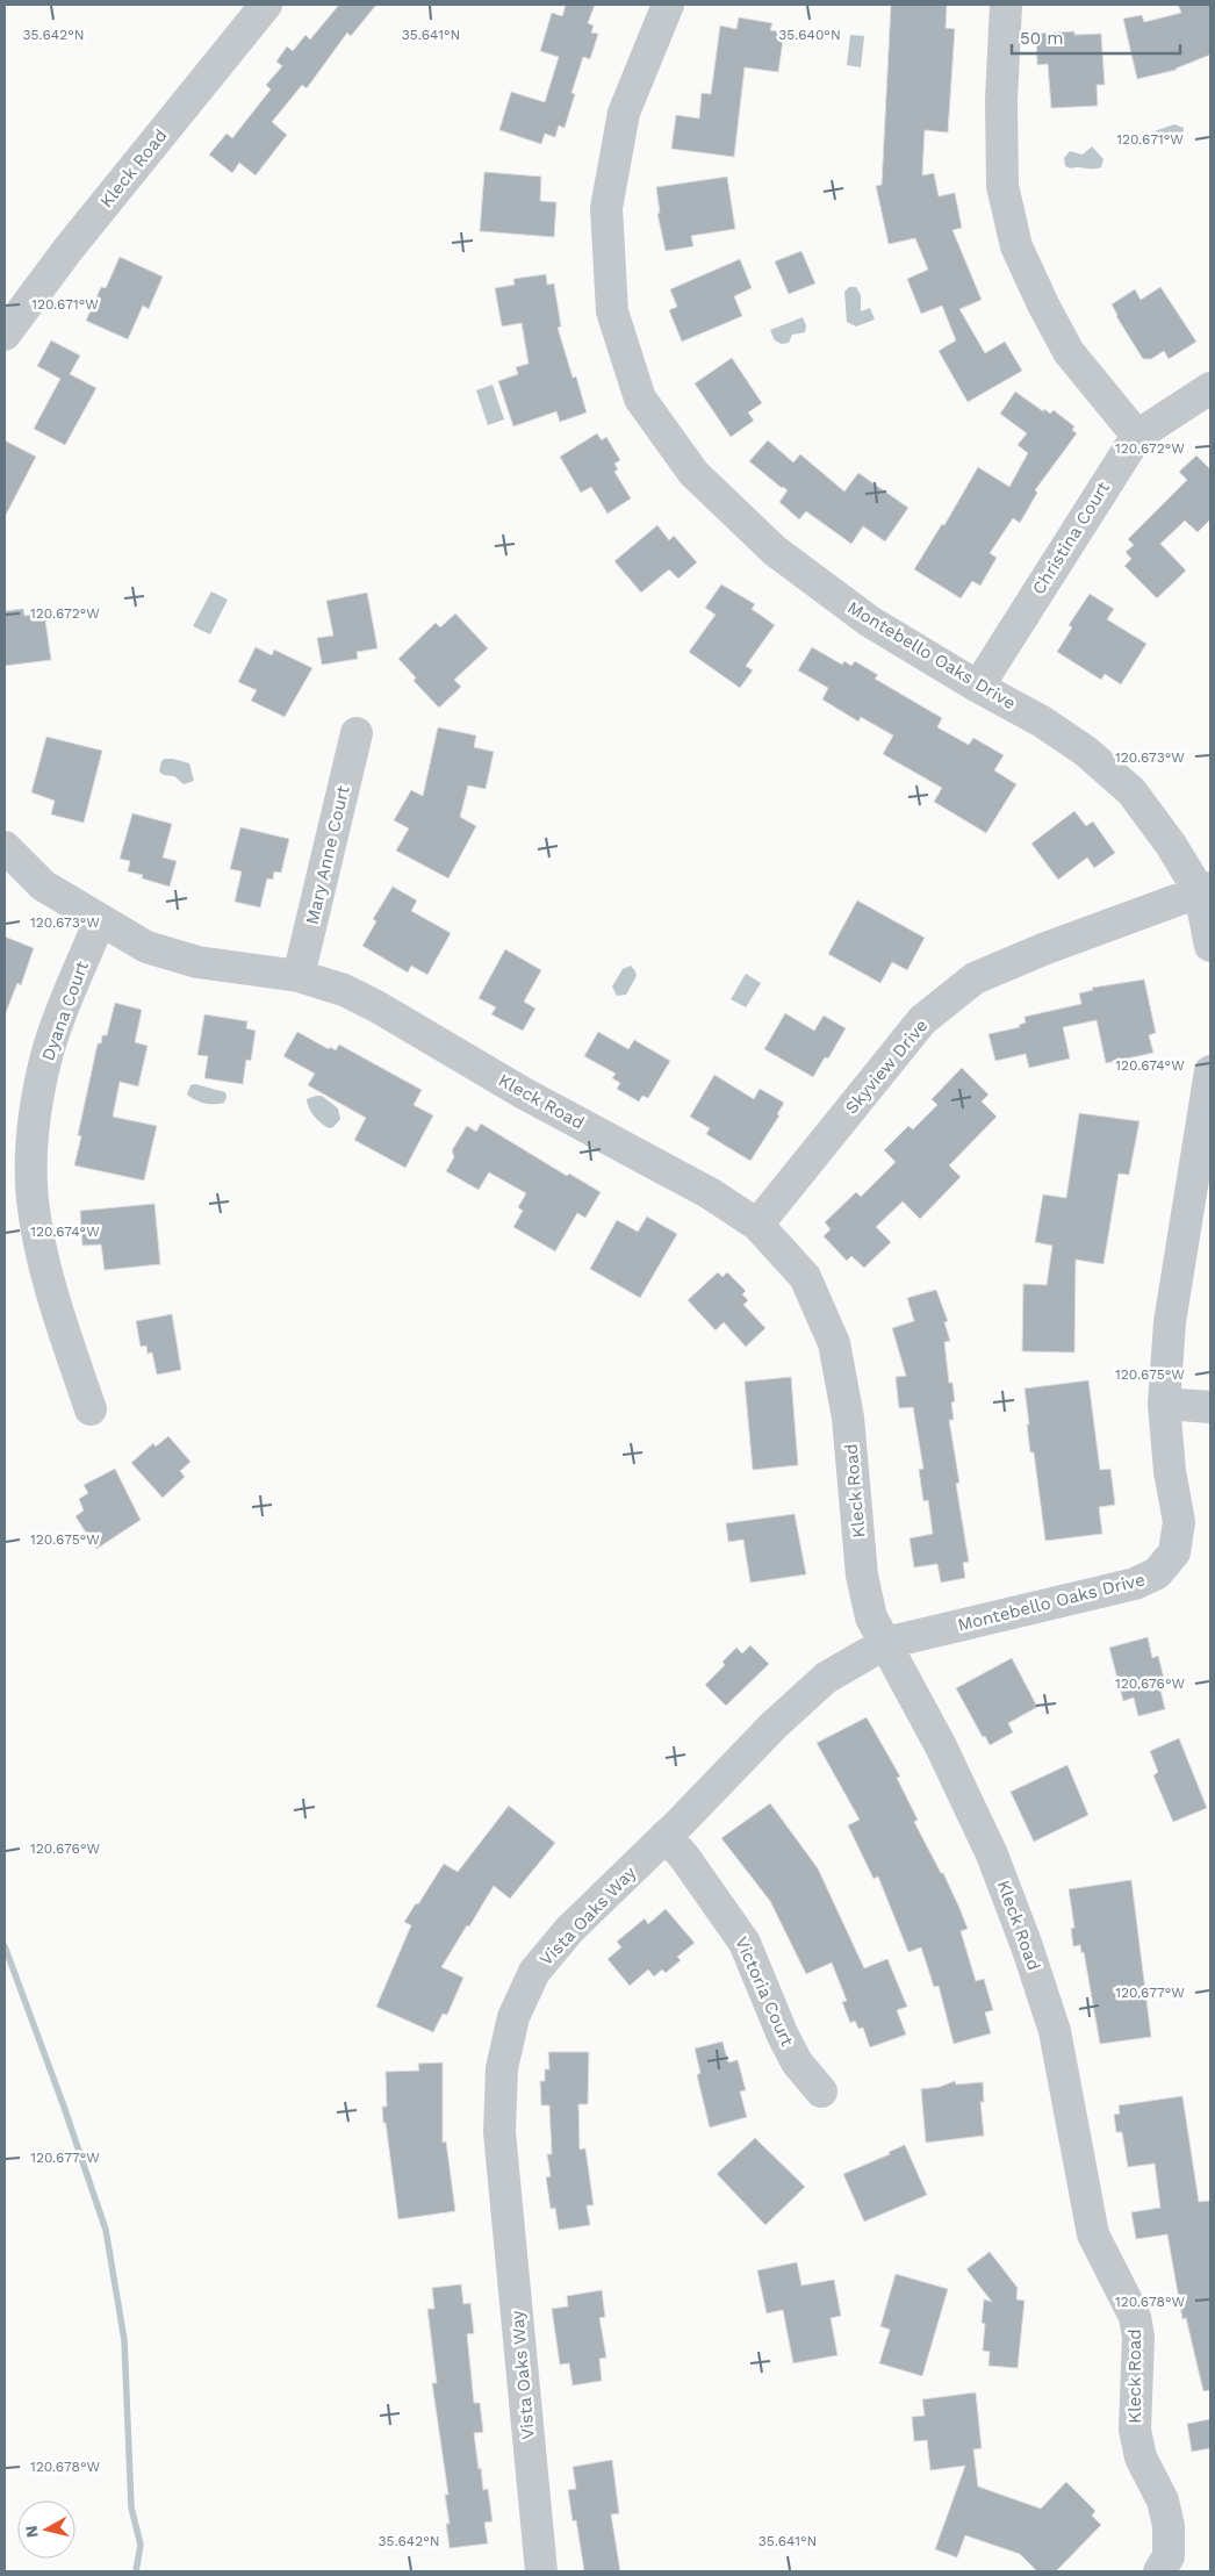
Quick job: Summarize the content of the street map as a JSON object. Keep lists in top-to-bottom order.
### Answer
{
  "streets": {
    "street": [
      "Kleck Road",
      "Christina Court",
      "Montebello Oaks Drive",
      "Mary Anne Court",
      "Dyana Court",
      "Skyview Drive",
      "Vista Oaks Way",
      "Victoria Court"
    ]
  },
  "crossings": [
    ["Kleck Road", "Montebello Oaks Drive"],
    ["Kleck Road", "Mary Anne Court"],
    ["Kleck Road", "Dyana Court"],
    ["Kleck Road", "Skyview Drive"],
    ["Kleck Road", "Vista Oaks Way"],
    ["Christina Court", "Montebello Oaks Drive"],
    ["Montebello Oaks Drive", "Skyview Drive"],
    ["Montebello Oaks Drive", "Vista Oaks Way"],
    ["Vista Oaks Way", "Victoria Court"]
  ],
  "scale_bar": "50 m",
  "north": "left",
  "coordinates": [
    "35.642°N",
    "35.641°N",
    "35.640°N",
    "120.671°W",
    "120.672°W",
    "120.673°W",
    "120.674°W",
    "120.675°W",
    "120.676°W",
    "120.677°W",
    "120.678°W"
  ]
}
